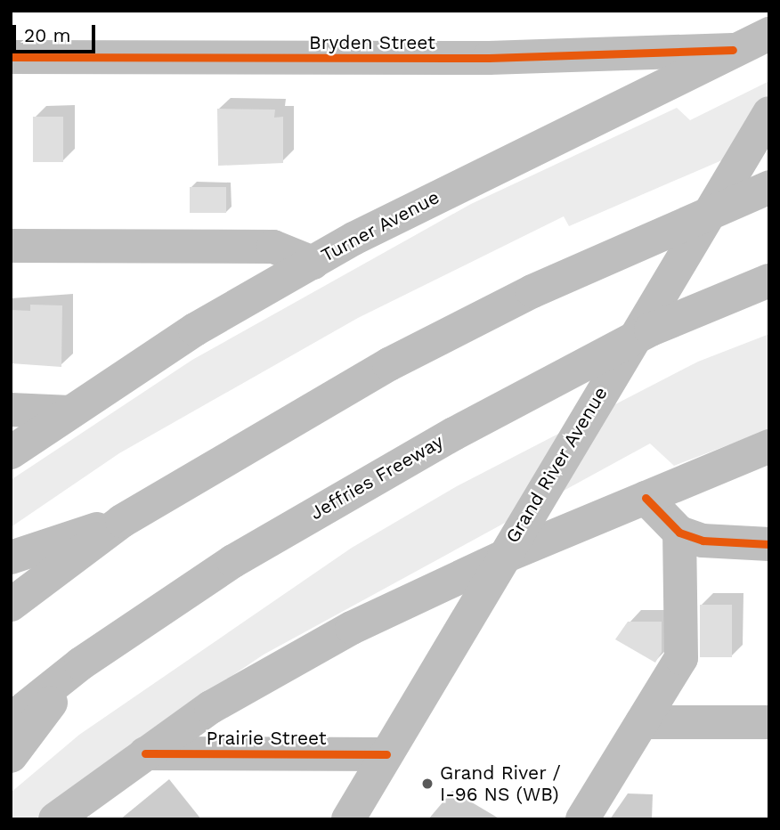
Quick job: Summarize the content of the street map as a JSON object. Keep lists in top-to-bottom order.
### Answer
{
  "streets": {
    "main road": [
      "Bryden Street",
      "Turner Avenue",
      "Grand River Avenue",
      "Jeffries Freeway",
      "Prairie Street"
    ]
  },
  "crossings": [
    ["Bryden Street", "Turner Avenue"],
    ["Grand River Avenue", "Prairie Street"]
  ],
  "places": ["Grand River / I-96 NS (WB)"],
  "scale_bar": "20 m"
}
